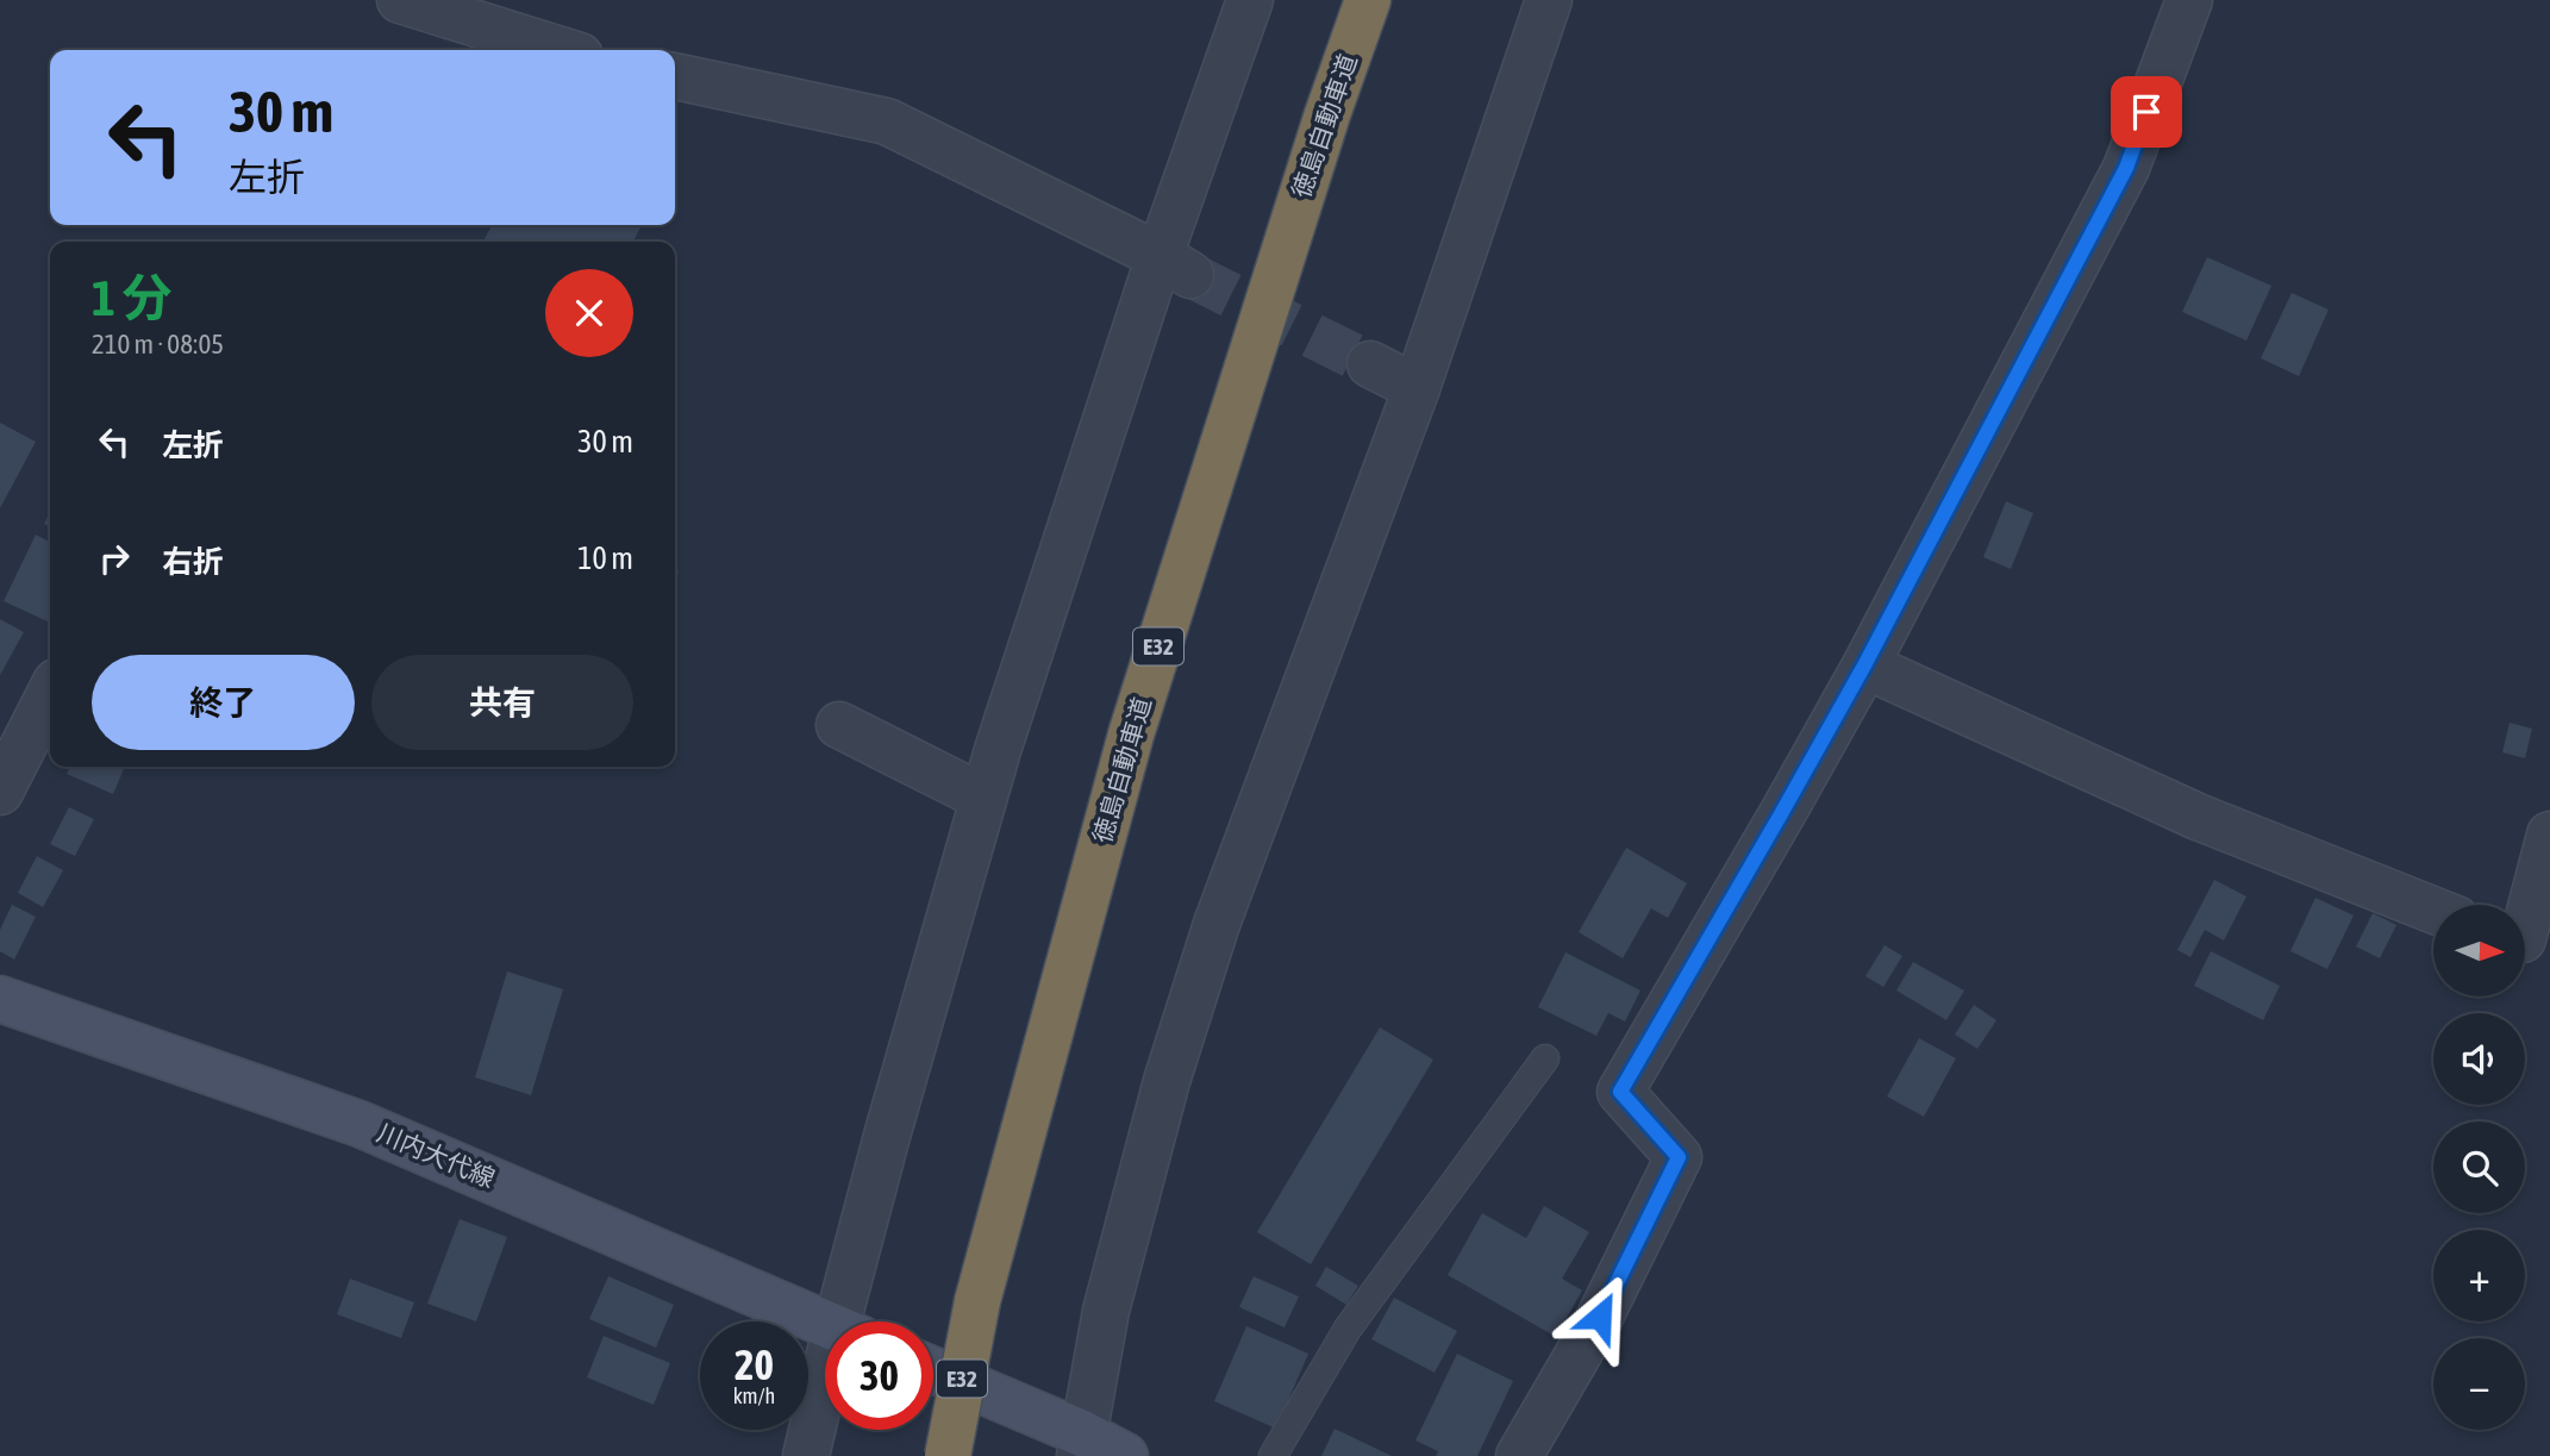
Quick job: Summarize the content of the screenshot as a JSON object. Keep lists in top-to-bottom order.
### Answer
{
  "streets": {
    "highway": ["徳島自動車道", "E32"],
    "main road": ["川内大代線"]
  },
  "north": "right",
  "page": {
    "turn": ["30 m", "左折"],
    "heading": ["1 分", "210 m · 08:05"],
    "list": [
      {
        "name": "左折",
        "value": "30 m"
      },
      {
        "name": "右折",
        "value": "10 m"
      }
    ],
    "buttons": ["終了", "共有"],
    "map_buttons": ["+", "−"],
    "speed": "20 km/h",
    "limit": "30"
  }
}
